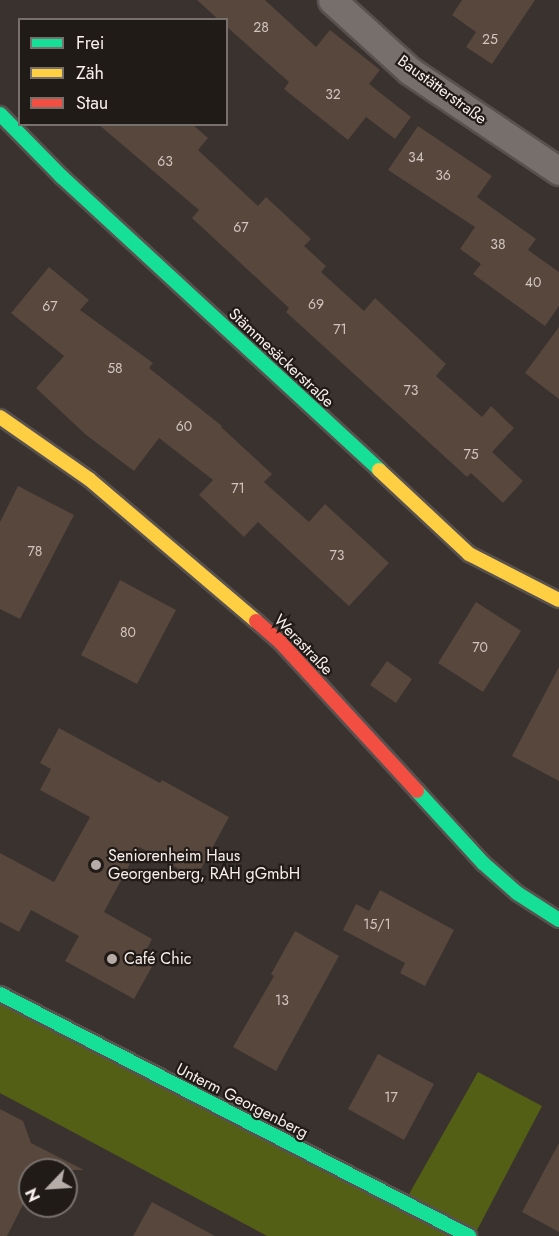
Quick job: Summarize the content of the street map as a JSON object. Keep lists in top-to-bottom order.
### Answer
{
  "streets": {
    "street": [
      "Baustätterstraße",
      "Stämmesäckerstraße",
      "Werastraße",
      "Unterm Georgenberg"
    ]
  },
  "places": ["Seniorenheim Haus Georgenberg, RAH gGmbH", "Café Chic"],
  "house_numbers": [
    "28",
    "25",
    "32",
    "34",
    "63",
    "36",
    "67",
    "38",
    "40",
    "69",
    "67",
    "71",
    "58",
    "73",
    "60",
    "75",
    "71",
    "78",
    "73",
    "80",
    "70",
    "15/1",
    "13",
    "17"
  ],
  "legend": ["Frei", "Zäh", "Stau"],
  "north": "bottom left"
}
